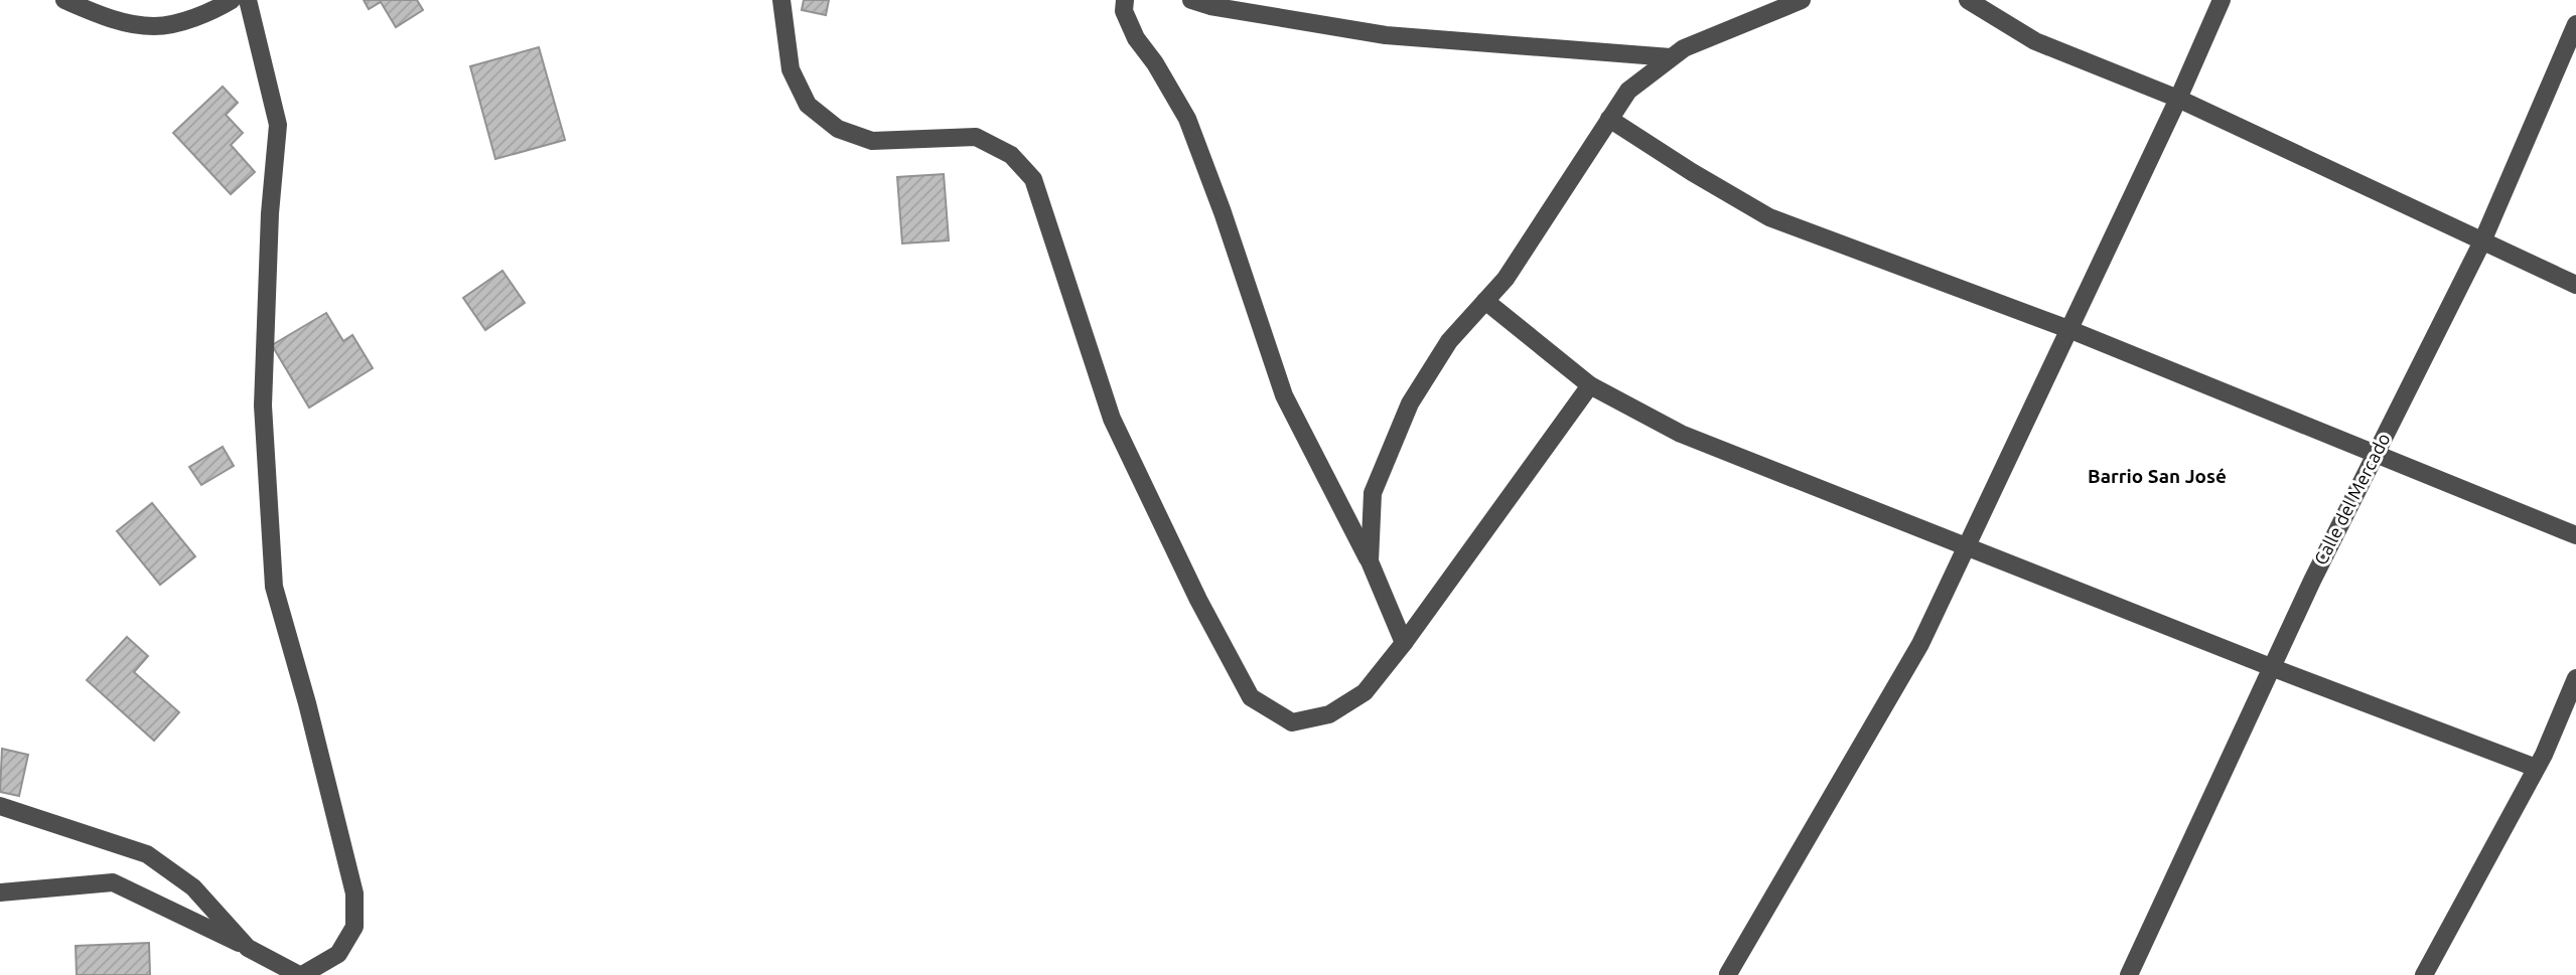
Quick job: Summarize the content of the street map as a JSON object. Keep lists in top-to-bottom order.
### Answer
{
  "streets": {
    "street": ["Calle del Mercado"]
  },
  "districts": ["Barrio San José"]
}
